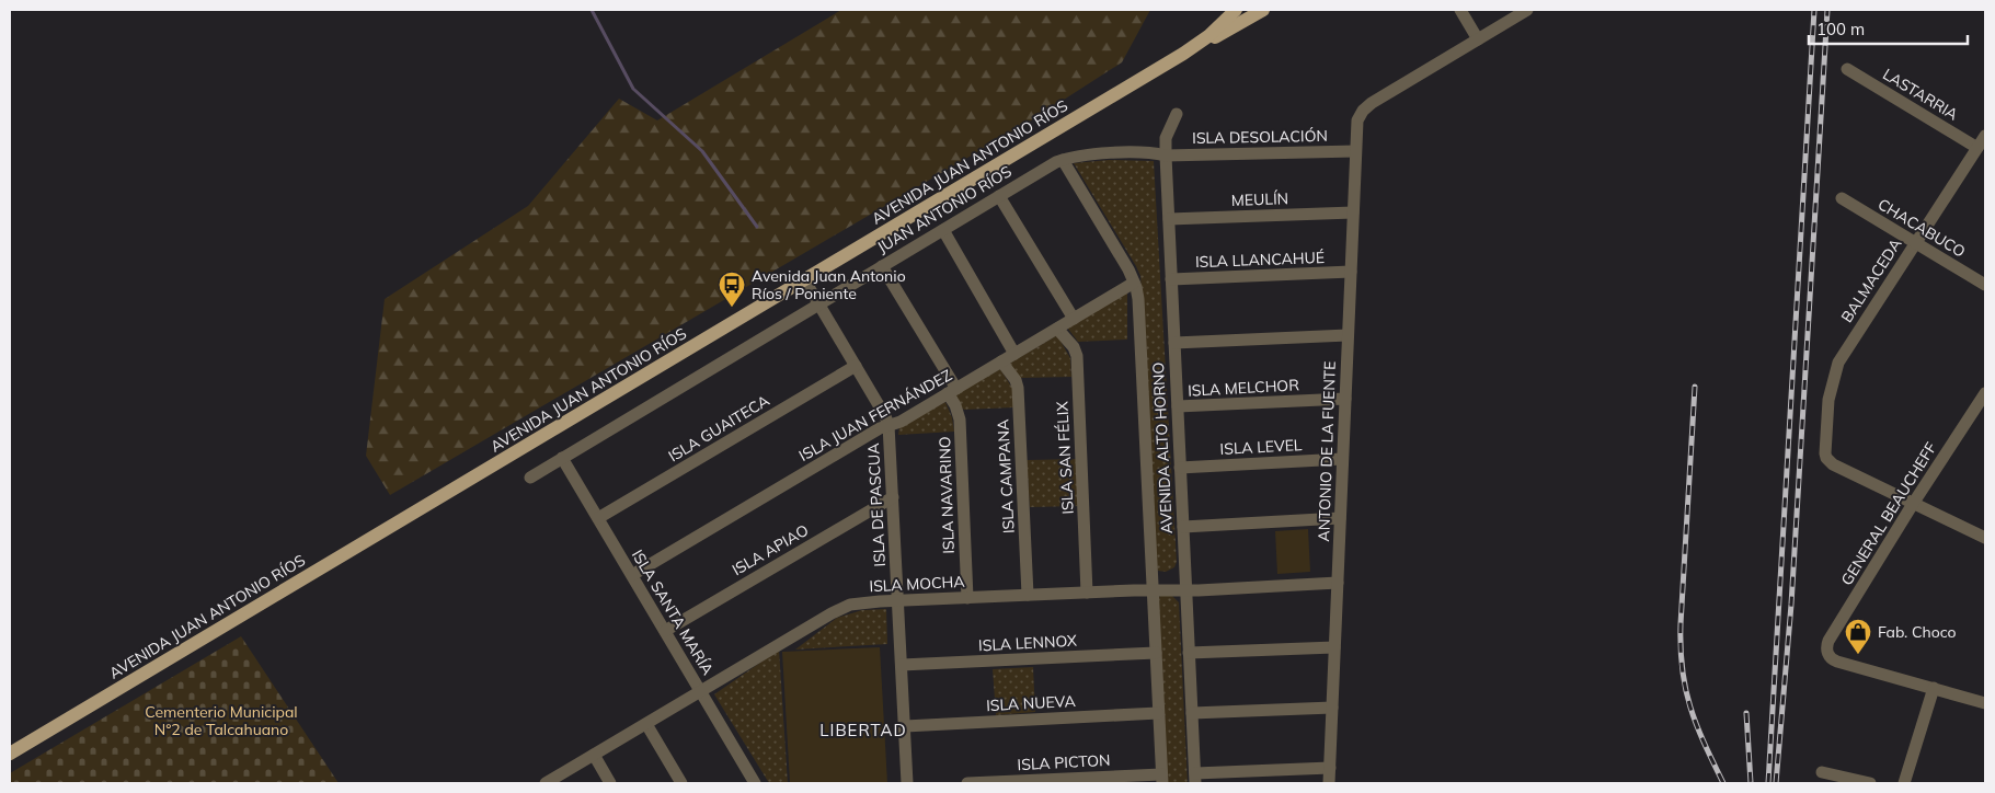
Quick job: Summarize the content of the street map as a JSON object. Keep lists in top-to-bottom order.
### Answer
{
  "streets": {
    "main road": ["AVENIDA JUAN ANTONIO RÍOS"],
    "street": [
      "LASTARRIA",
      "ISLA DESOLACIÓN",
      "MEULÍN",
      "JUAN ANTONIO RÍOS",
      "CHACABUCO",
      "ISLA LLANCAHUÉ",
      "BALMACEDA",
      "ISLA MELCHOR",
      "ISLA JUAN FERNÁNDEZ",
      "ISLA GUAITECA",
      "ISLA LEVEL",
      "AVENIDA ALTO HORNO",
      "ANTONIO DE LA FUENTE",
      "ISLA SAN FÉLIX",
      "ISLA CAMPANA",
      "ISLA NAVARINO",
      "ISLA DE PASCUA",
      "GENERAL BEAUCHEFF",
      "ISLA APIAO",
      "ISLA MOCHA",
      "ISLA SANTA MARÍA",
      "ISLA LENNOX",
      "ISLA NUEVA",
      "ISLA PICTON"
    ]
  },
  "crossings": [
    ["LASTARRIA", "BALMACEDA"],
    ["ISLA DESOLACIÓN", "JUAN ANTONIO RÍOS"],
    ["ISLA DESOLACIÓN", "AVENIDA ALTO HORNO"],
    ["ISLA DESOLACIÓN", "ANTONIO DE LA FUENTE"],
    ["AVENIDA JUAN ANTONIO RÍOS", "ISLA DE PASCUA"],
    ["MEULÍN", "AVENIDA ALTO HORNO"],
    ["MEULÍN", "ANTONIO DE LA FUENTE"],
    ["JUAN ANTONIO RÍOS", "AVENIDA ALTO HORNO"],
    ["JUAN ANTONIO RÍOS", "ISLA NAVARINO"],
    ["JUAN ANTONIO RÍOS", "ISLA DE PASCUA"],
    ["JUAN ANTONIO RÍOS", "ISLA SANTA MARÍA"],
    ["CHACABUCO", "BALMACEDA"],
    ["ISLA LLANCAHUÉ", "AVENIDA ALTO HORNO"],
    ["ISLA LLANCAHUÉ", "ANTONIO DE LA FUENTE"],
    ["BALMACEDA", "GENERAL BEAUCHEFF"],
    ["ISLA MELCHOR", "AVENIDA ALTO HORNO"],
    ["ISLA MELCHOR", "ANTONIO DE LA FUENTE"],
    ["ISLA JUAN FERNÁNDEZ", "AVENIDA ALTO HORNO"],
    ["ISLA JUAN FERNÁNDEZ", "ISLA SAN FÉLIX"],
    ["ISLA JUAN FERNÁNDEZ", "ISLA CAMPANA"],
    ["ISLA JUAN FERNÁNDEZ", "ISLA NAVARINO"],
    ["ISLA JUAN FERNÁNDEZ", "ISLA DE PASCUA"],
    ["ISLA JUAN FERNÁNDEZ", "ISLA SANTA MARÍA"],
    ["ISLA GUAITECA", "ISLA DE PASCUA"],
    ["ISLA GUAITECA", "ISLA SANTA MARÍA"],
    ["ISLA LEVEL", "AVENIDA ALTO HORNO"],
    ["ISLA LEVEL", "ANTONIO DE LA FUENTE"],
    ["AVENIDA ALTO HORNO", "ISLA MOCHA"],
    ["AVENIDA ALTO HORNO", "ISLA LENNOX"],
    ["AVENIDA ALTO HORNO", "ISLA NUEVA"],
    ["AVENIDA ALTO HORNO", "ISLA PICTON"],
    ["ANTONIO DE LA FUENTE", "ISLA MOCHA"],
    ["ISLA SAN FÉLIX", "ISLA MOCHA"],
    ["ISLA CAMPANA", "ISLA MOCHA"],
    ["ISLA NAVARINO", "ISLA MOCHA"],
    ["ISLA DE PASCUA", "ISLA APIAO"],
    ["ISLA DE PASCUA", "ISLA MOCHA"],
    ["ISLA DE PASCUA", "ISLA LENNOX"],
    ["ISLA DE PASCUA", "ISLA NUEVA"],
    ["ISLA APIAO", "ISLA SANTA MARÍA"],
    ["ISLA MOCHA", "ISLA SANTA MARÍA"]
  ],
  "districts": ["LIBERTAD"],
  "parks": ["Cementerio Municipal N°2 de Talcahuano"],
  "places": {
    "bus stop": ["Avenida Juan Antonio Ríos / Poniente"],
    "shop": ["Fab. Choco"]
  },
  "scale_bar": "100 m"
}
